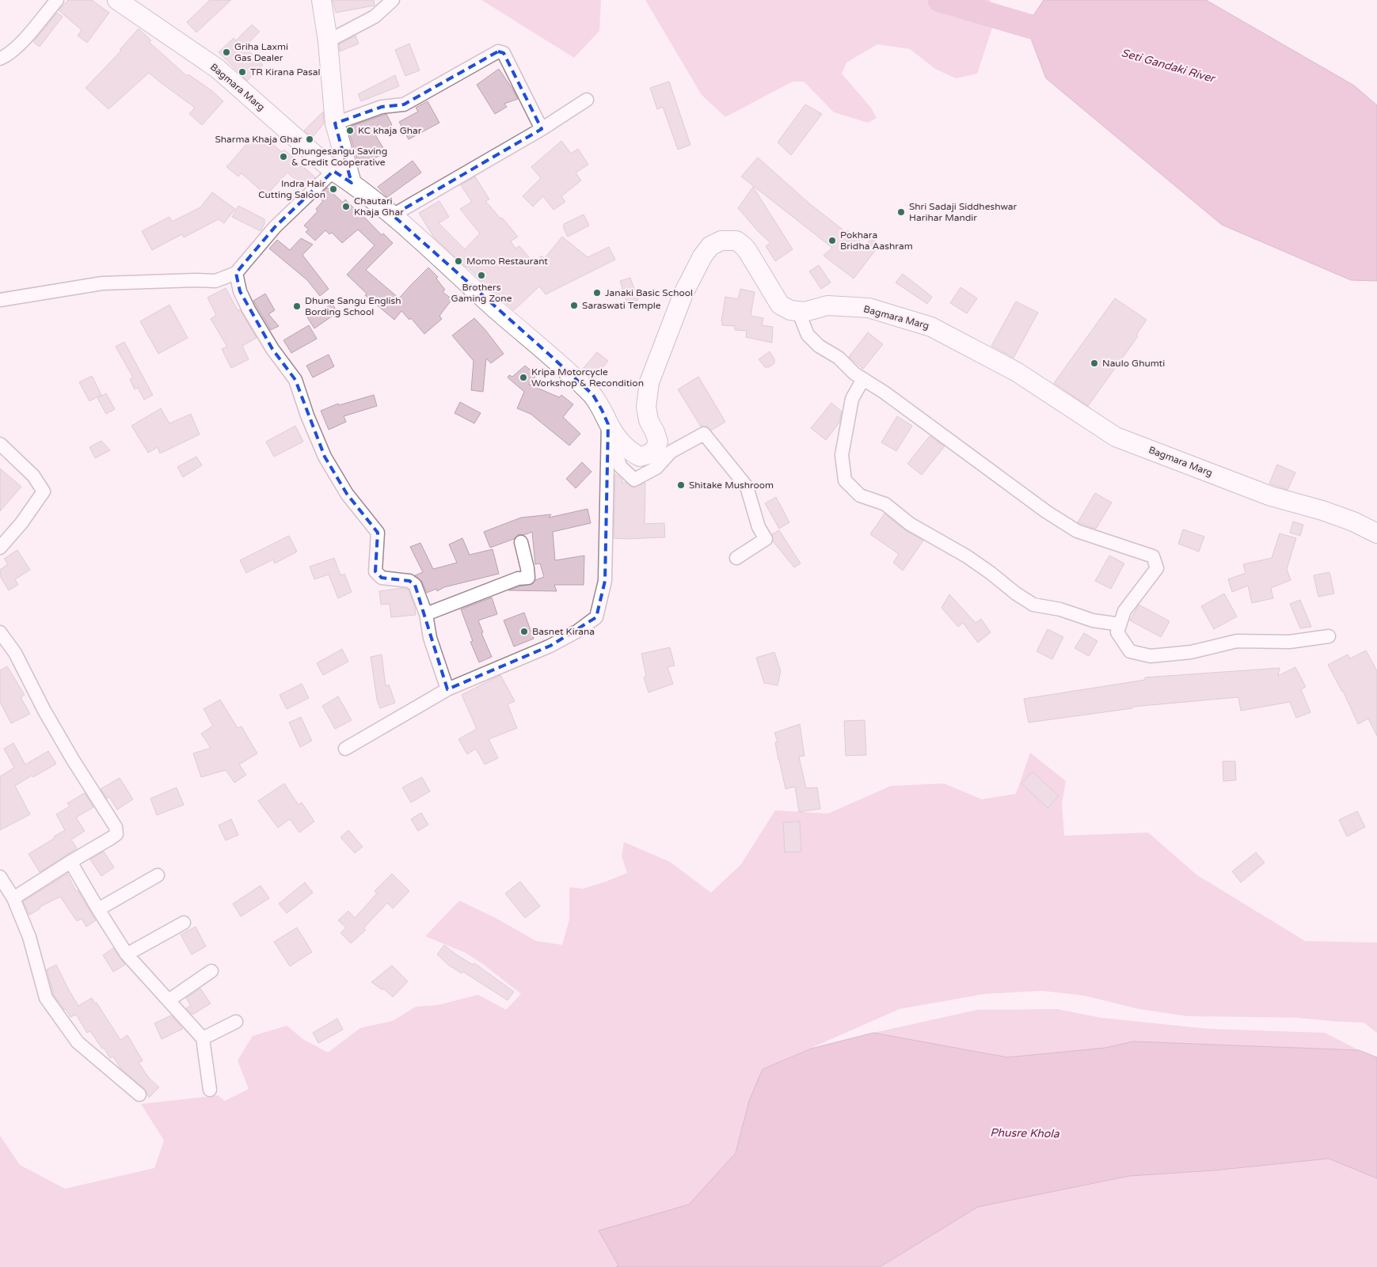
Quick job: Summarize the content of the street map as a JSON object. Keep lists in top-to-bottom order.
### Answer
{
  "streets": {
    "main road": ["Bagmara Marg"]
  },
  "water": ["Seti Gandaki River", "Phusre Khola"],
  "places": [
    "Griha Laxmi Gas Dealer",
    "TR Kirana Pasal",
    "KC khaja Ghar",
    "Sharma Khaja Ghar",
    "Dhungesangu Saving & Credit Cooperative",
    "Indra Hair Cutting Saloon",
    "Chautari Khaja Ghar",
    "Shri Sadaji Siddheshwar Harihar Mandir",
    "Pokhara Bridha Aashram",
    "Momo Restaurant",
    "Brothers Gaming Zone",
    "Janaki Basic School",
    "Saraswati Temple",
    "Dhune Sangu English Bording School",
    "Naulo Ghumti",
    "Kripa Motorcycle Workshop & Recondition",
    "Shitake Mushroom",
    "Basnet Kirana"
  ]
}
